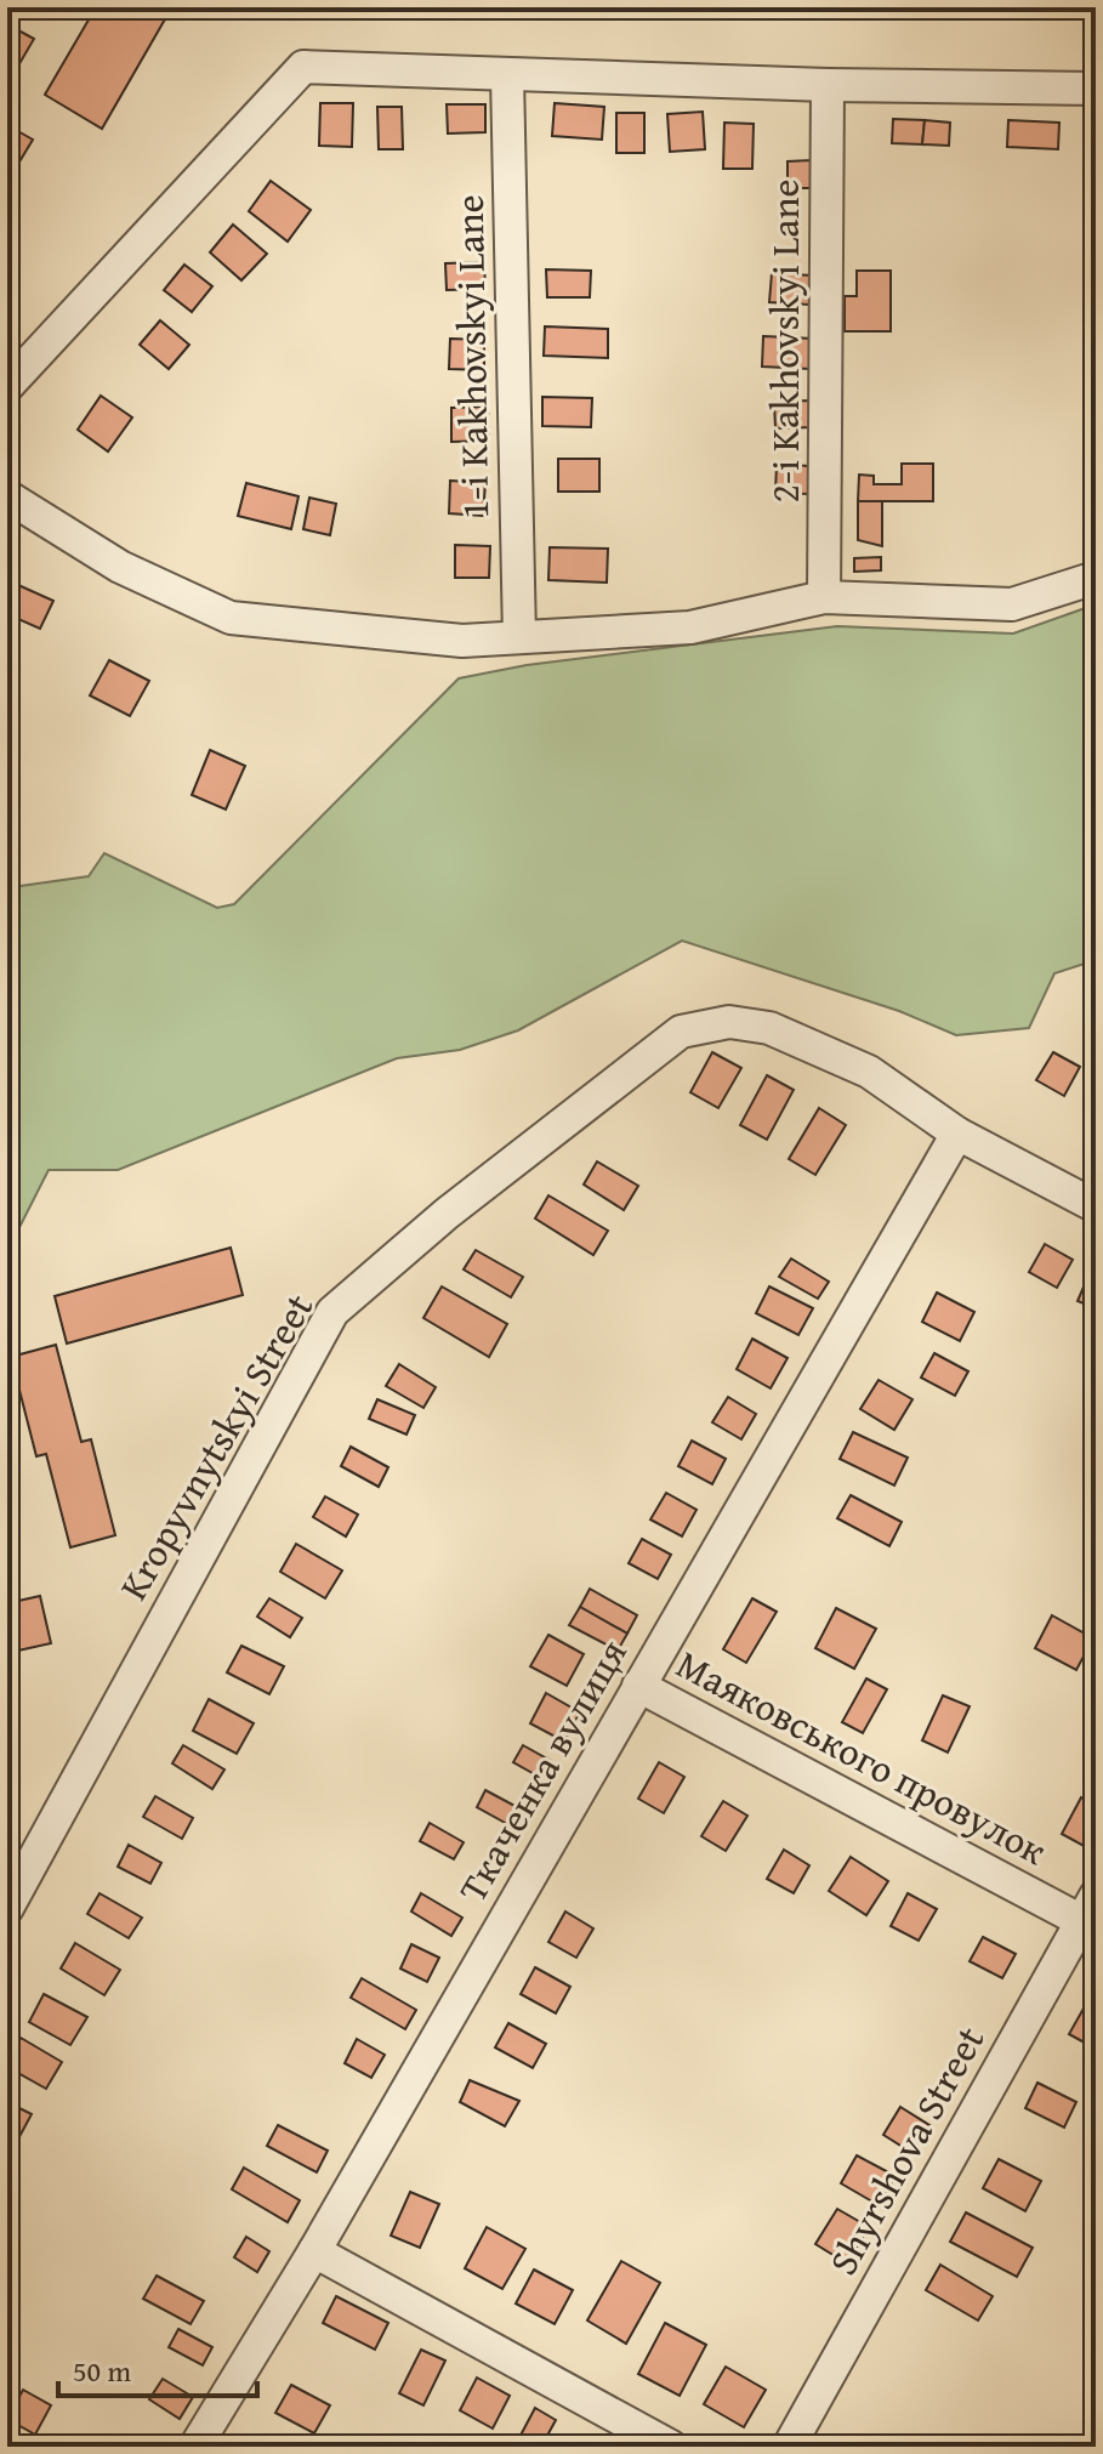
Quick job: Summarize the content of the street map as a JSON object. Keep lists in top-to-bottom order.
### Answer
{
  "streets": {
    "street": [
      "2-i Kakhovskyi Lane",
      "1-i Kakhovskyi Lane",
      "Kropyvnytskyi Street",
      "Маяковського провулок",
      "Ткаченка вулиця",
      "Shyrshova Street"
    ]
  },
  "crossings": [
    ["Kropyvnytskyi Street", "Ткаченка вулиця"],
    ["Маяковського провулок", "Ткаченка вулиця"],
    ["Маяковського провулок", "Shyrshova Street"]
  ],
  "scale_bar": "50 m"
}
